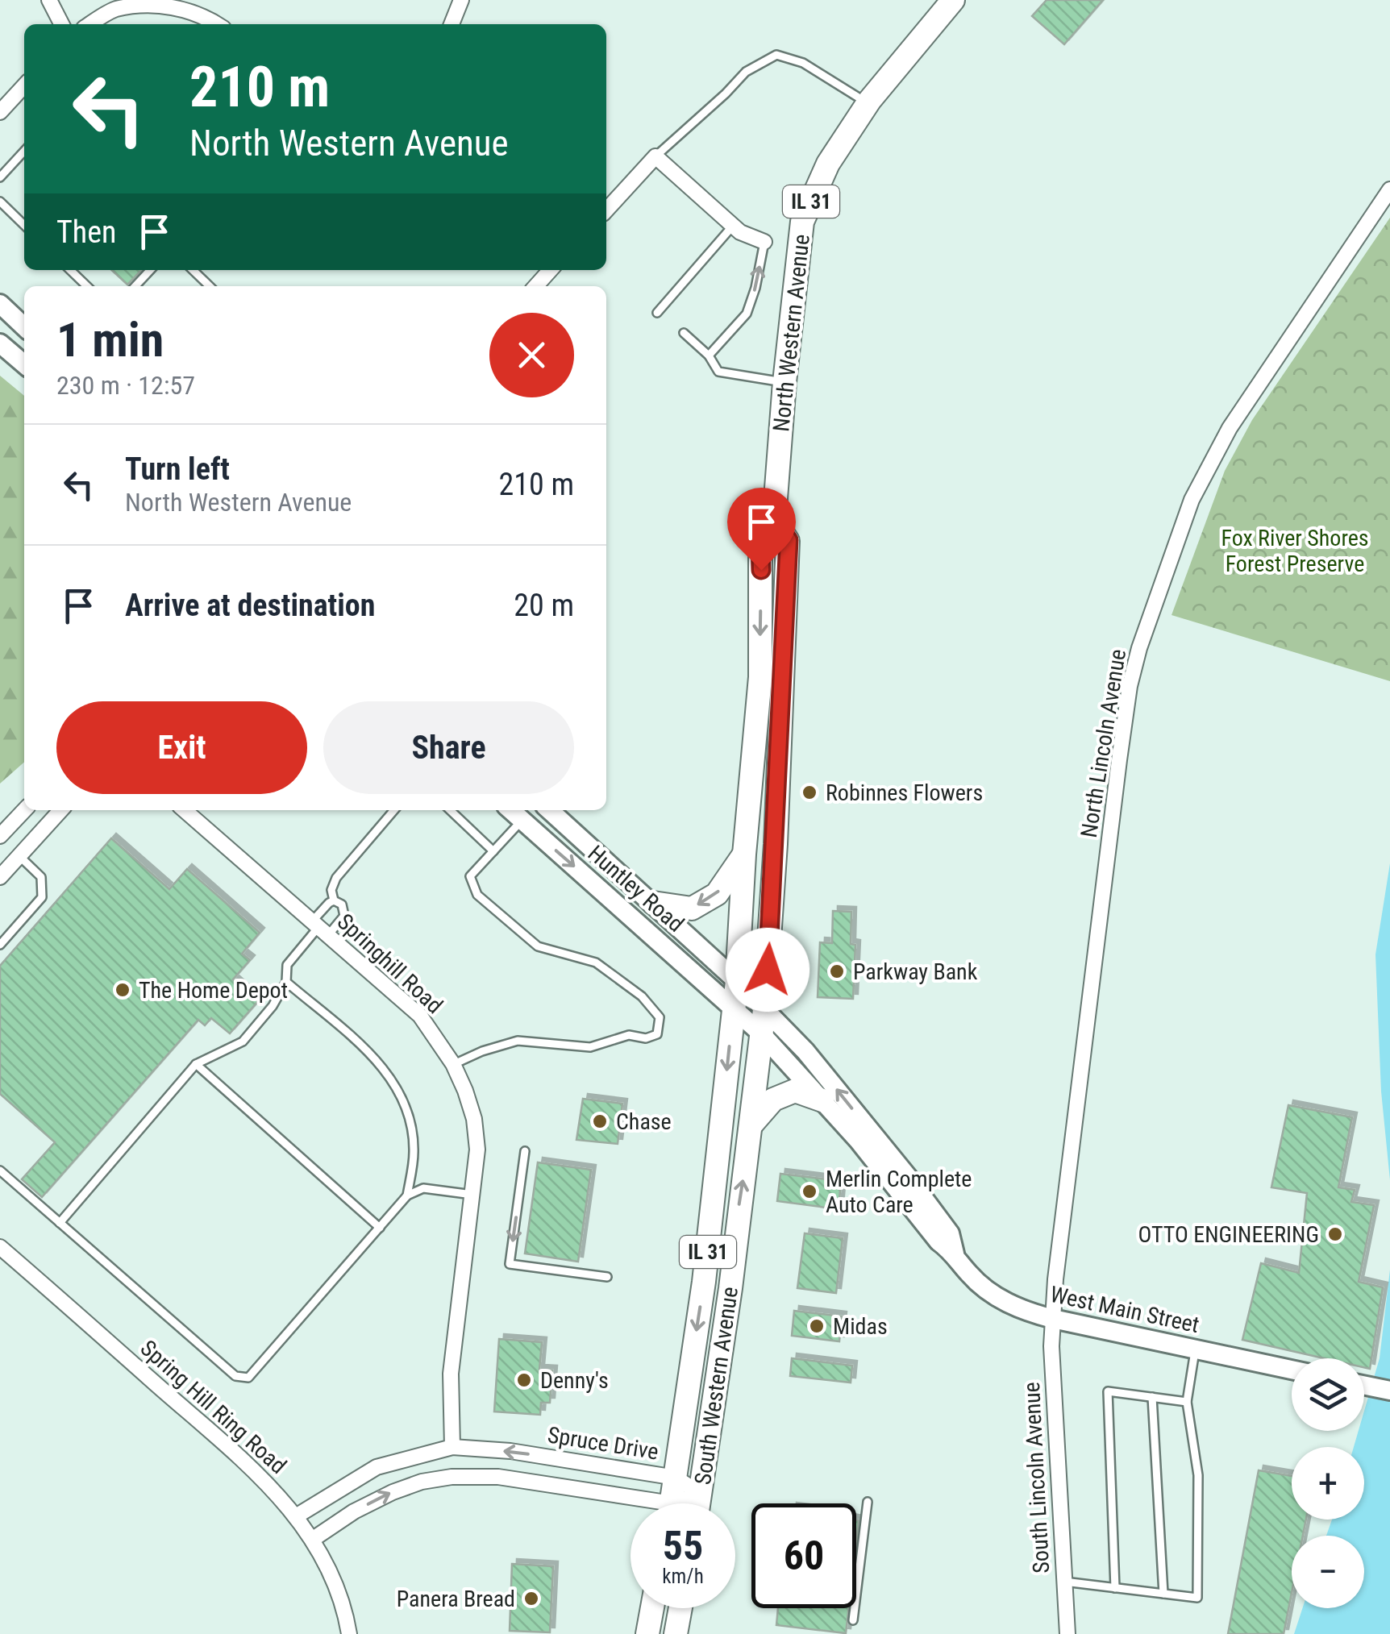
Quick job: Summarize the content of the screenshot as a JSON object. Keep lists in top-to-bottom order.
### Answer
{
  "streets": {
    "main road": ["IL 31", "North Western Avenue", "South Western Avenue"],
    "street": [
      "North Lincoln Avenue",
      "Huntley Road",
      "Springhill Road",
      "West Main Street",
      "Spring Hill Ring Road",
      "Spruce Drive",
      "South Lincoln Avenue"
    ]
  },
  "crossings": [
    ["North Western Avenue", "Huntley Road"],
    ["North Western Avenue", "West Main Street"],
    ["North Western Avenue", "South Western Avenue"],
    ["North Lincoln Avenue", "West Main Street"],
    ["North Lincoln Avenue", "South Lincoln Avenue"],
    ["Huntley Road", "West Main Street"],
    ["Huntley Road", "South Western Avenue"],
    ["Springhill Road", "Spruce Drive"],
    ["West Main Street", "South Western Avenue"],
    ["West Main Street", "South Lincoln Avenue"],
    ["South Western Avenue", "Spruce Drive"],
    ["Spring Hill Ring Road", "Spruce Drive"]
  ],
  "parks": ["Fox River Shores Forest Preserve"],
  "places": [
    "Robinnes Flowers",
    "Parkway Bank",
    "The Home Depot",
    "Chase",
    "Merlin Complete Auto Care",
    "OTTO ENGINEERING",
    "Midas",
    "Denny's",
    "Panera Bread"
  ],
  "page": {
    "turn": ["210 m", "North Western Avenue"],
    "then": "Then",
    "heading": ["1 min", "230 m · 12:57"],
    "list": [
      {
        "name": "Turn left",
        "note": "North Western Avenue",
        "value": "210 m"
      },
      {
        "name": "Arrive at destination",
        "value": "20 m"
      }
    ],
    "buttons": ["Exit", "Share"],
    "map_buttons": ["+", "−"],
    "speed": "55 km/h",
    "limit": "60"
  }
}
